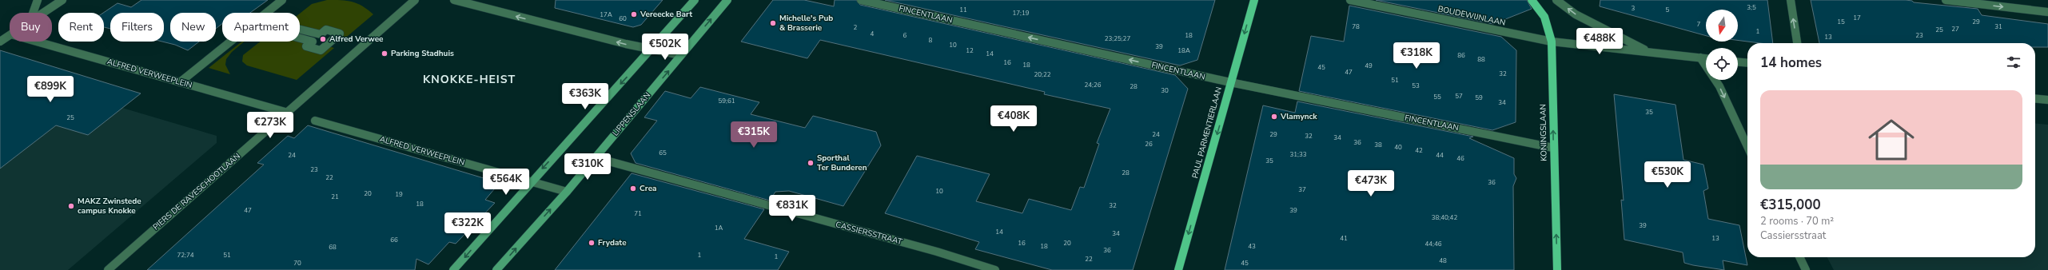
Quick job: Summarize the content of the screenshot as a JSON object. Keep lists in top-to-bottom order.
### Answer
{
  "streets": {
    "main road": ["LIPPENSLAAN", "PAUL PARMENTIERLAAN", "KONINGSLAAN"],
    "street": [
      "FINCENTLAAN",
      "BOUDEWIJNLAAN",
      "ALFRED VERWEEPLEIN",
      "PIERS DE RAVESCHOOTLAAN",
      "CASSIERSSTRAAT"
    ]
  },
  "crossings": [
    ["FINCENTLAAN", "PAUL PARMENTIERLAAN"],
    ["FINCENTLAAN", "KONINGSLAAN"],
    ["BOUDEWIJNLAAN", "KONINGSLAAN"],
    ["ALFRED VERWEEPLEIN", "LIPPENSLAAN"],
    ["ALFRED VERWEEPLEIN", "PIERS DE RAVESCHOOTLAAN"],
    ["LIPPENSLAAN", "CASSIERSSTRAAT"]
  ],
  "one_way": ["FINCENTLAAN", "PAUL PARMENTIERLAAN", "KONINGSLAAN"],
  "districts": ["KNOKKE-HEIST"],
  "places": [
    "Vereecke Bart",
    "Michelle's Pub & Brasserie",
    "Alfred Verwee",
    "Parking Stadhuis",
    "Vlamynck",
    "Sporthal Ter Bunderen",
    "Crea",
    "MAKZ Zwinstede campus Knokke",
    "Frydate"
  ],
  "house_numbers": [
    "3;5",
    "3",
    "11",
    "5",
    "17;19",
    "17A",
    "17",
    "60",
    "15",
    "29",
    "7",
    "78",
    "31",
    "2",
    "27",
    "25",
    "1",
    "4",
    "6",
    "18",
    "23",
    "13",
    "23;25;27",
    "8",
    "10",
    "39",
    "12",
    "18A",
    "14",
    "86",
    "88",
    "16",
    "18",
    "49",
    "45",
    "47",
    "32",
    "20;22",
    "51",
    "24;26",
    "53",
    "28",
    "30",
    "57",
    "55",
    "59",
    "59;61",
    "34",
    "35",
    "25",
    "24",
    "29",
    "32",
    "34",
    "36",
    "26",
    "38",
    "40",
    "42",
    "65",
    "31;33",
    "24",
    "44",
    "46",
    "35",
    "23",
    "28",
    "22",
    "36",
    "37",
    "10",
    "20",
    "19",
    "21",
    "18",
    "32",
    "47",
    "39",
    "71",
    "38;40;42",
    "39",
    "1A",
    "14",
    "34",
    "41",
    "13",
    "66",
    "16",
    "20",
    "44;46",
    "18",
    "43",
    "68",
    "36",
    "72;74",
    "51",
    "1",
    "1",
    "22",
    "48",
    "70",
    "45"
  ],
  "north": "bottom",
  "page": {
    "chip": [
      "Buy",
      "Rent",
      "Filters",
      "New",
      "Apartment"
    ],
    "price": [
      "€488K",
      "€502K",
      "€318K",
      "€899K",
      "€363K",
      "€408K",
      "€273K",
      "€315K",
      "€310K",
      "€530K",
      "€564K",
      "€473K",
      "€831K",
      "€322K"
    ],
    "heading": "14 homes",
    "list": [
      {
        "name": "€315,000",
        "note": "2 rooms · 70 m² · Cassiersstraat"
      }
    ]
  }
}
